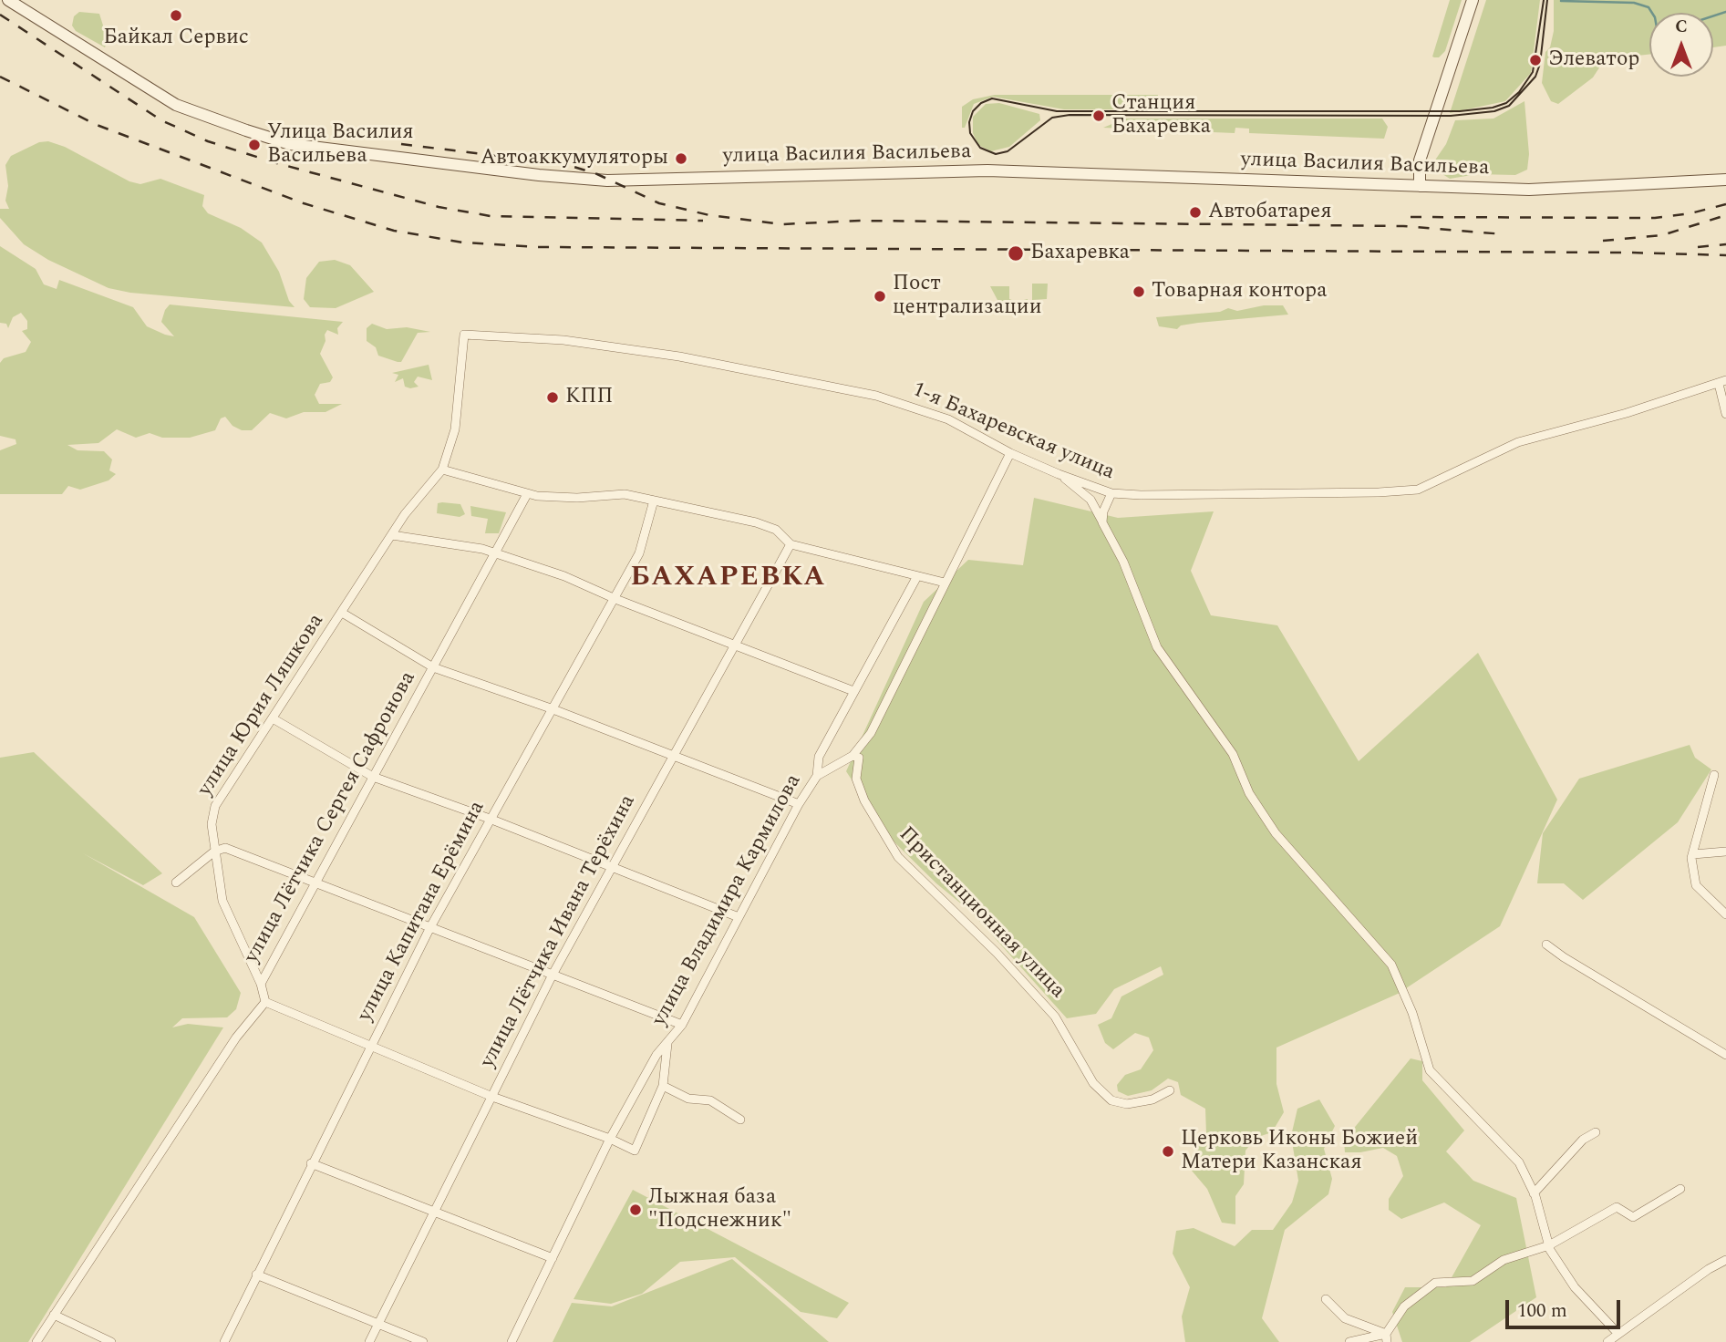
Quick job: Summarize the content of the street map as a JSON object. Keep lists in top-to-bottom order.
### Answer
{
  "streets": {
    "main road": ["улица Василия Васильева"],
    "street": [
      "1-я Бахаревская улица",
      "улица Юрия Ляшкова",
      "улица Лётчика Сергея Сафронова",
      "улица Владимира Кармилова",
      "улица Капитана Ерёмина",
      "Пристанционная улица",
      "улица Лётчика Ивана Терёхина"
    ]
  },
  "crossings": [
    ["1-я Бахаревская улица", "улица Юрия Ляшкова"],
    ["улица Юрия Ляшкова", "улица Лётчика Сергея Сафронова"]
  ],
  "districts": ["БАХАРЕВКА"],
  "places": [
    "Байкал Сервис",
    "Элеватор",
    "Станция Бахаревка",
    "Улица Василия Васильева",
    "Автоаккумуляторы",
    "Автобатарея",
    "Бахаревка",
    "Товарная контора",
    "Пост централизации",
    "КПП",
    "Церковь Иконы Божией Матери Казанская",
    "Лыжная база \"Подснежник\""
  ],
  "scale_bar": "100 m",
  "north": "top"
}
